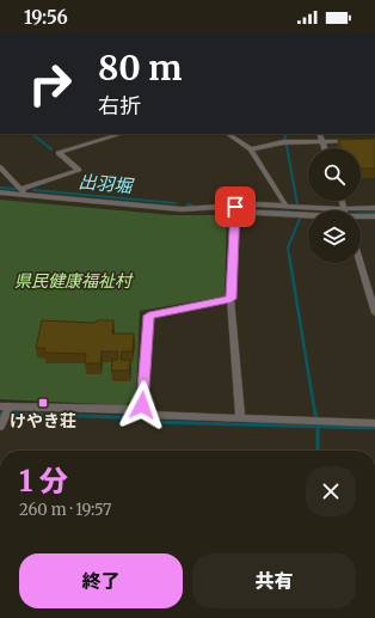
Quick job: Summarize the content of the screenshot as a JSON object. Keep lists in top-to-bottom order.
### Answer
{
  "water": ["出羽堀"],
  "parks": ["県民健康福祉村"],
  "places": {
    "transit": ["けやき荘"]
  },
  "page": {
    "status": "19:56",
    "turn": ["80 m", "右折"],
    "heading": ["1 分", "260 m · 19:57"],
    "buttons": ["終了", "共有"]
  }
}
